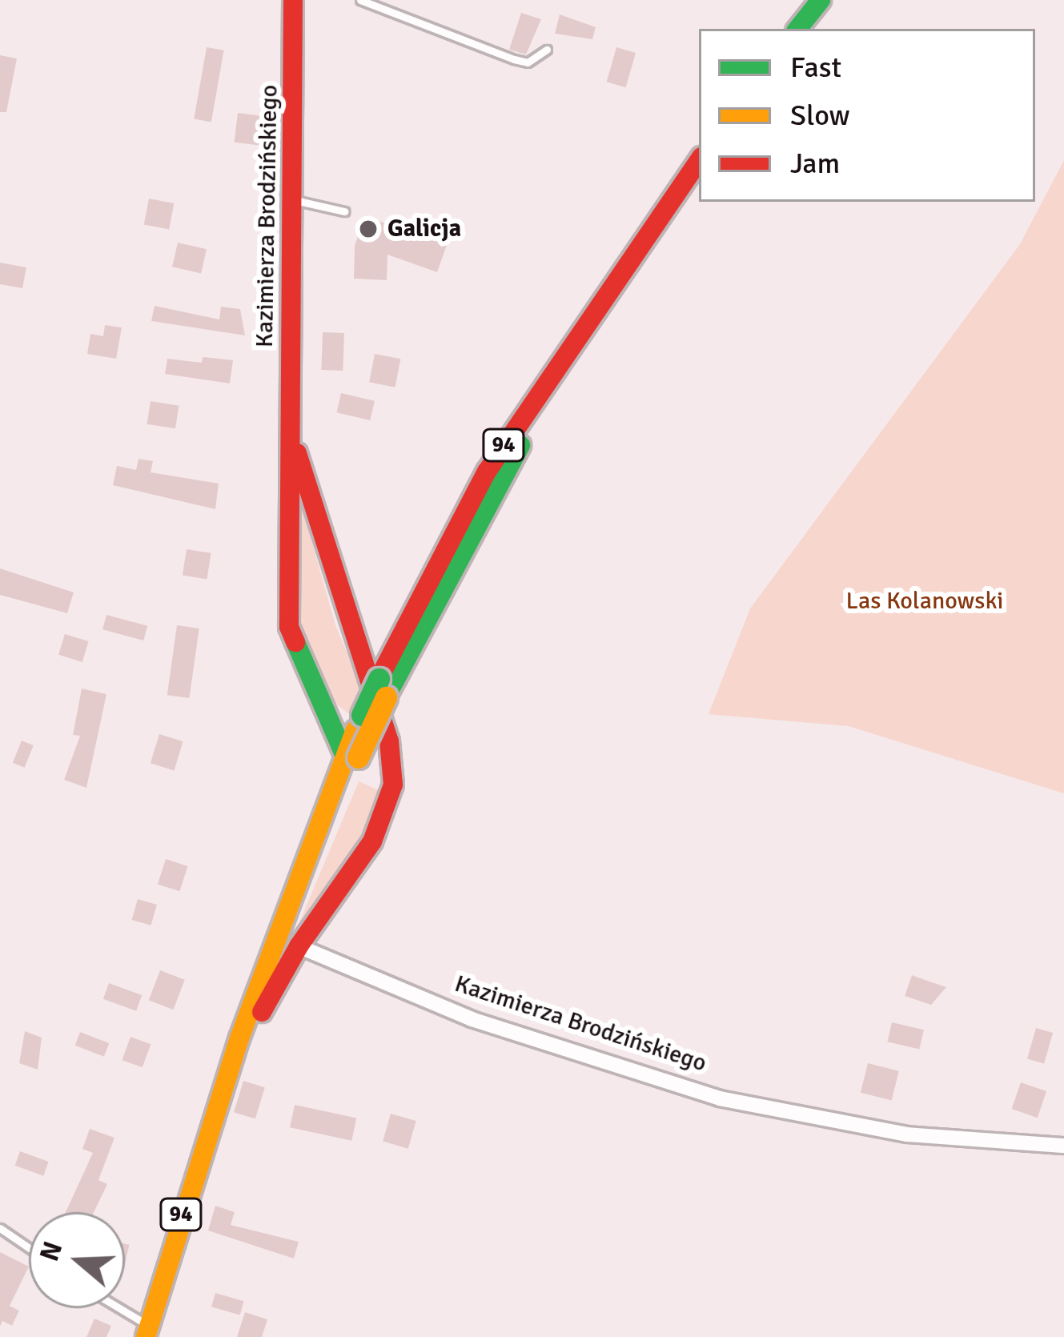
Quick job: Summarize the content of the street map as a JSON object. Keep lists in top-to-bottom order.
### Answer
{
  "streets": {
    "main road": ["Kazimierza Brodzińskiego", "94"]
  },
  "crossings": [
    ["Kazimierza Brodzińskiego", "94"]
  ],
  "parks": ["Las Kolanowski"],
  "places": ["Galicja"],
  "legend": ["Fast", "Slow", "Jam"],
  "north": "left"
}
